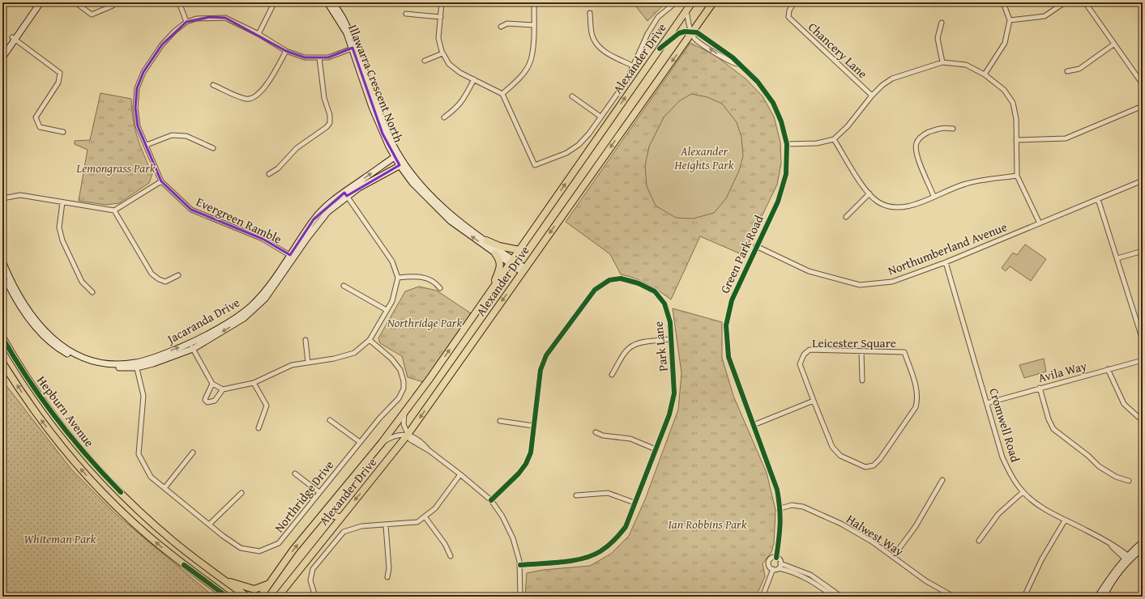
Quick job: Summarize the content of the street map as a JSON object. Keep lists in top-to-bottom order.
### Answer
{
  "streets": {
    "main road": ["Alexander Drive", "Hepburn Avenue"],
    "street": [
      "Chancery Lane",
      "Illawarra Crescent North",
      "Evergreen Ramble",
      "Northumberland Avenue",
      "Green Park Road",
      "Jacaranda Drive",
      "Leicester Square",
      "Park Lane",
      "Avila Way",
      "Cromwell Road",
      "Northridge Drive",
      "Halwest Way"
    ]
  },
  "crossings": [
    ["Alexander Drive", "Illawarra Crescent North"],
    ["Alexander Drive", "Green Park Road"],
    ["Illawarra Crescent North", "Evergreen Ramble"],
    ["Illawarra Crescent North", "Jacaranda Drive"],
    ["Evergreen Ramble", "Jacaranda Drive"],
    ["Northumberland Avenue", "Green Park Road"],
    ["Northumberland Avenue", "Cromwell Road"],
    ["Green Park Road", "Halwest Way"],
    ["Jacaranda Drive", "Northridge Drive"],
    ["Avila Way", "Cromwell Road"]
  ],
  "parks": [
    "Alexander Heights Park",
    "Lemongrass Park",
    "Northridge Park",
    "Ian Robbins Park",
    "Whiteman Park"
  ]
}
